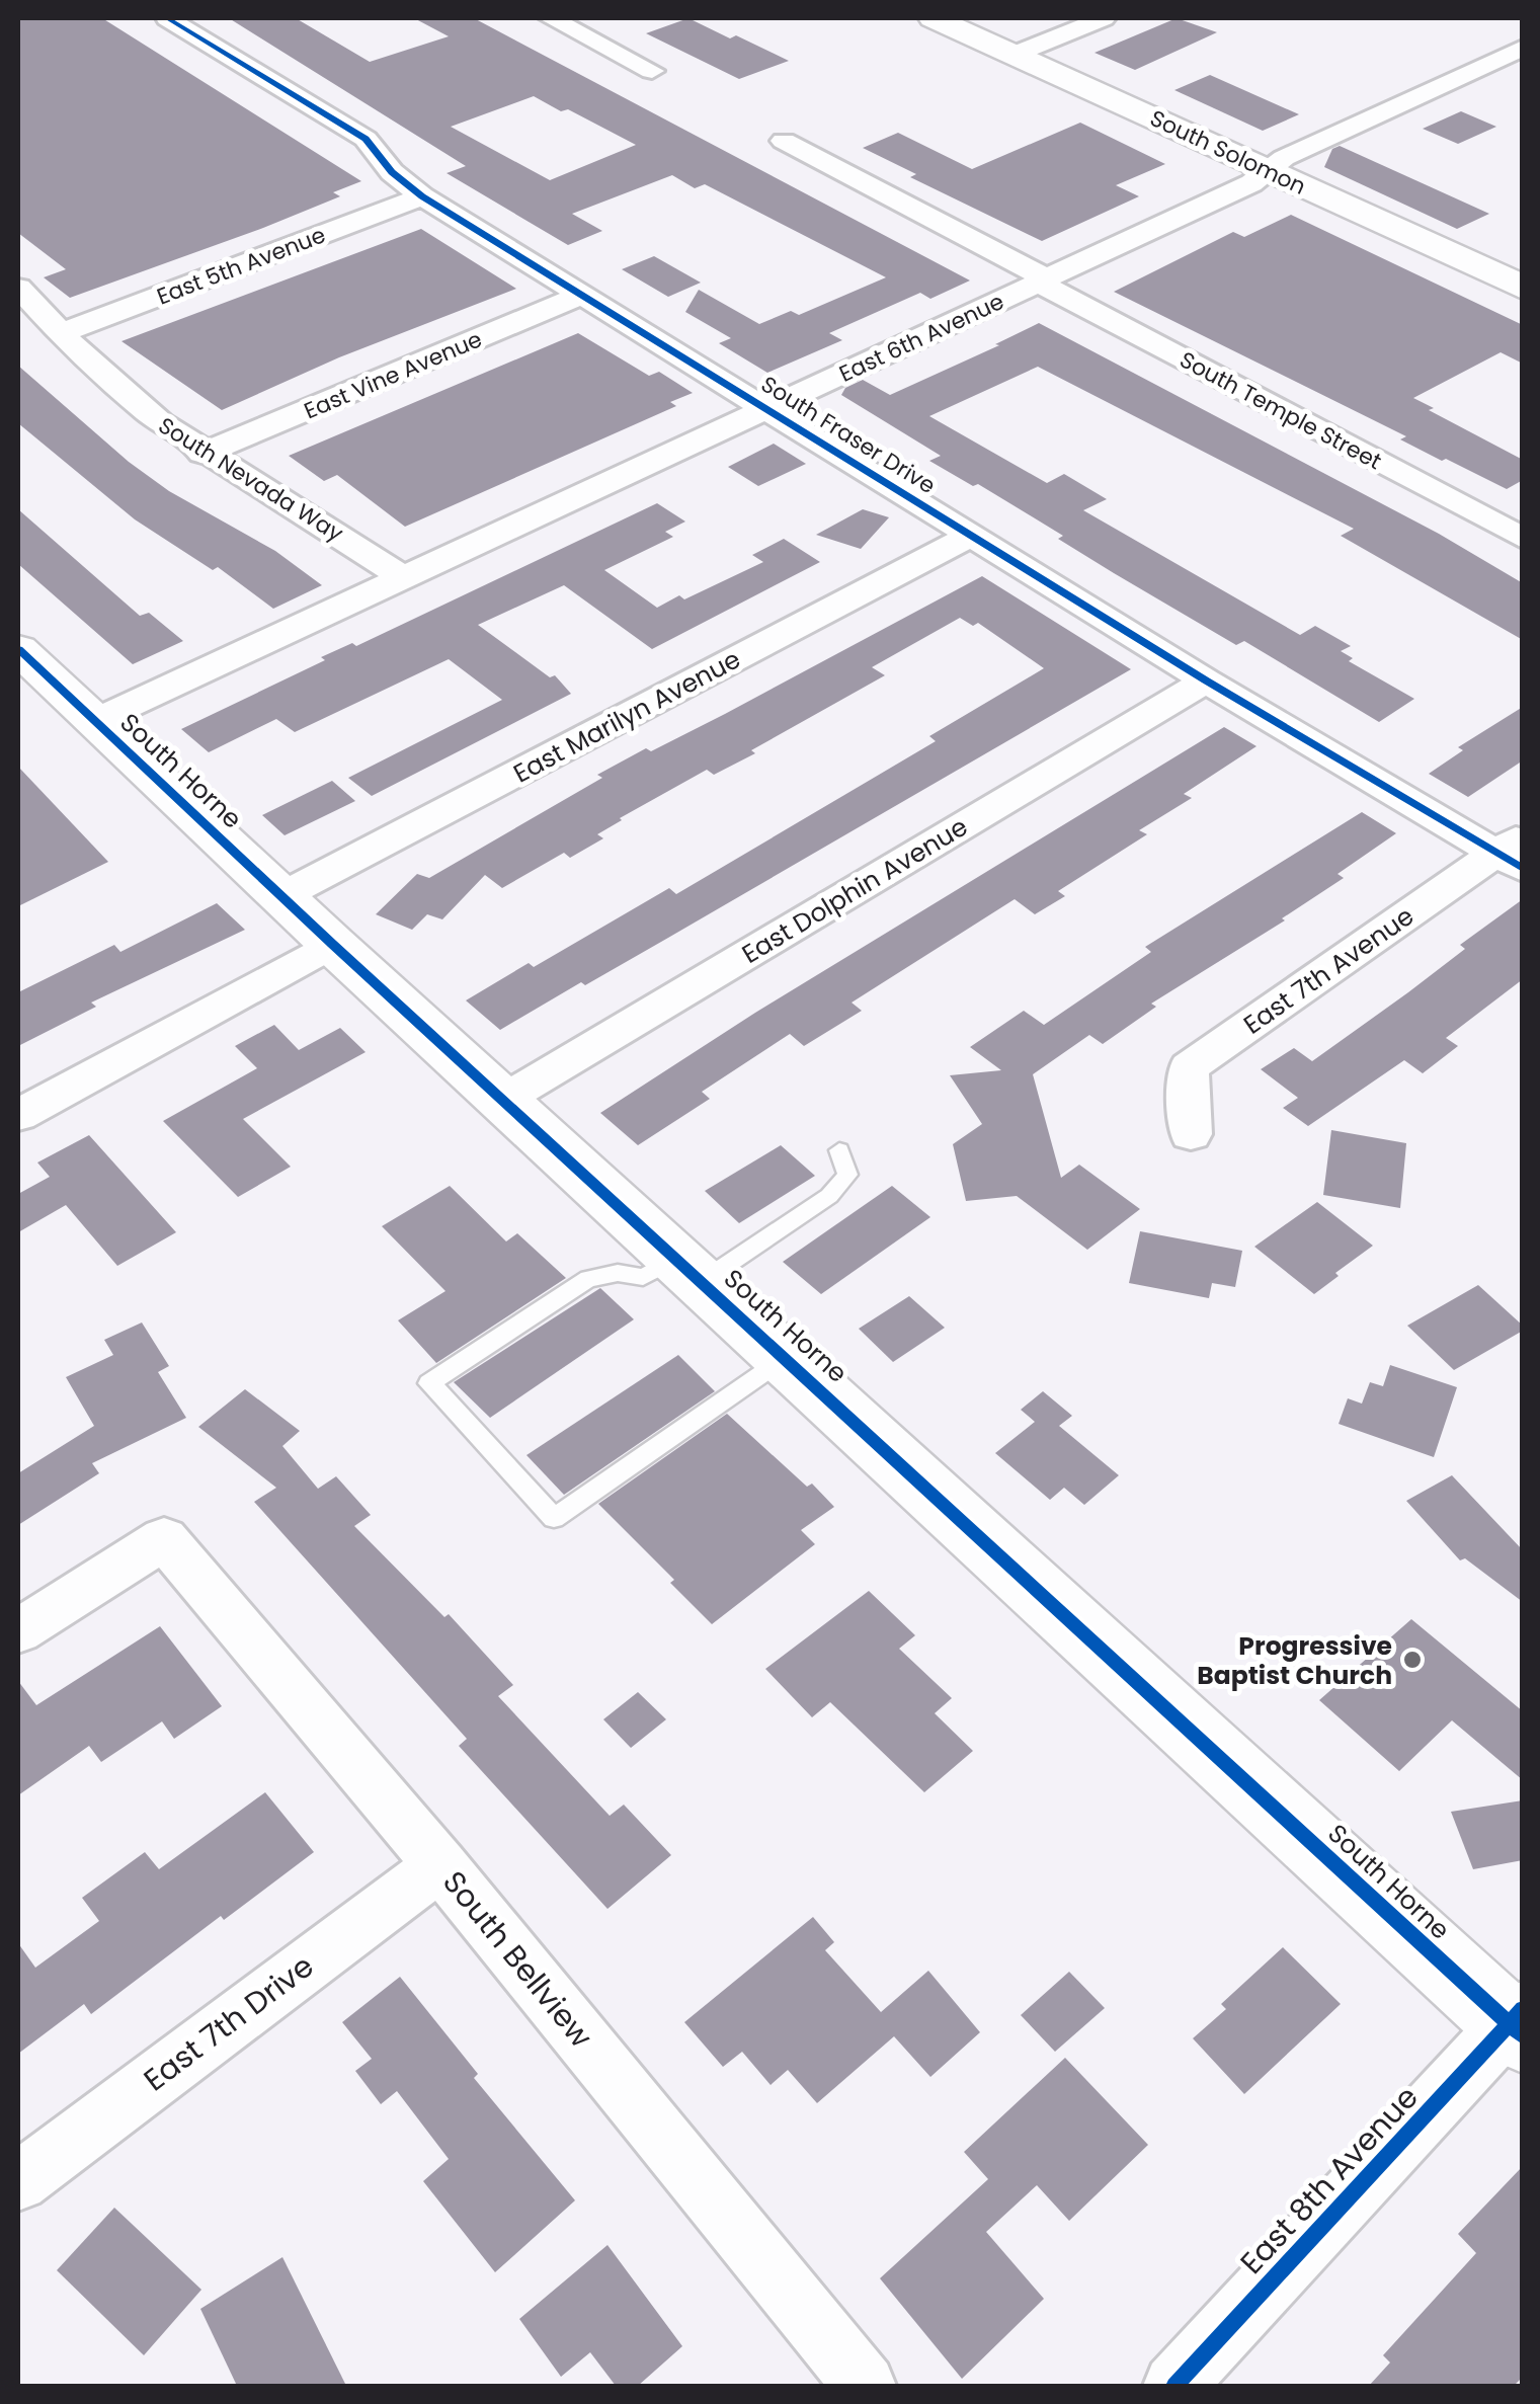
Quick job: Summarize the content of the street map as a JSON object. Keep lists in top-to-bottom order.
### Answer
{
  "streets": {
    "street": [
      "South Solomon",
      "East 5th Avenue",
      "East 6th Avenue",
      "East Vine Avenue",
      "South Temple Street",
      "South Fraser Drive",
      "South Nevada Way",
      "East Marilyn Avenue",
      "South Horne",
      "East Dolphin Avenue",
      "East 7th Avenue",
      "South Bellview",
      "East 7th Drive",
      "East 8th Avenue"
    ]
  },
  "crossings": [
    ["South Solomon", "East 6th Avenue"],
    ["East 5th Avenue", "South Fraser Drive"],
    ["East 5th Avenue", "South Nevada Way"],
    ["East 6th Avenue", "South Temple Street"],
    ["East 6th Avenue", "South Fraser Drive"],
    ["East 6th Avenue", "South Nevada Way"],
    ["East 6th Avenue", "South Horne"],
    ["East Vine Avenue", "South Fraser Drive"],
    ["East Vine Avenue", "South Nevada Way"],
    ["South Fraser Drive", "East Marilyn Avenue"],
    ["South Fraser Drive", "East Dolphin Avenue"],
    ["South Fraser Drive", "East 7th Avenue"],
    ["East Marilyn Avenue", "South Horne"],
    ["South Horne", "East Dolphin Avenue"],
    ["South Horne", "East 8th Avenue"],
    ["South Bellview", "East 7th Drive"]
  ],
  "places": ["Progressive Baptist Church"]
}
